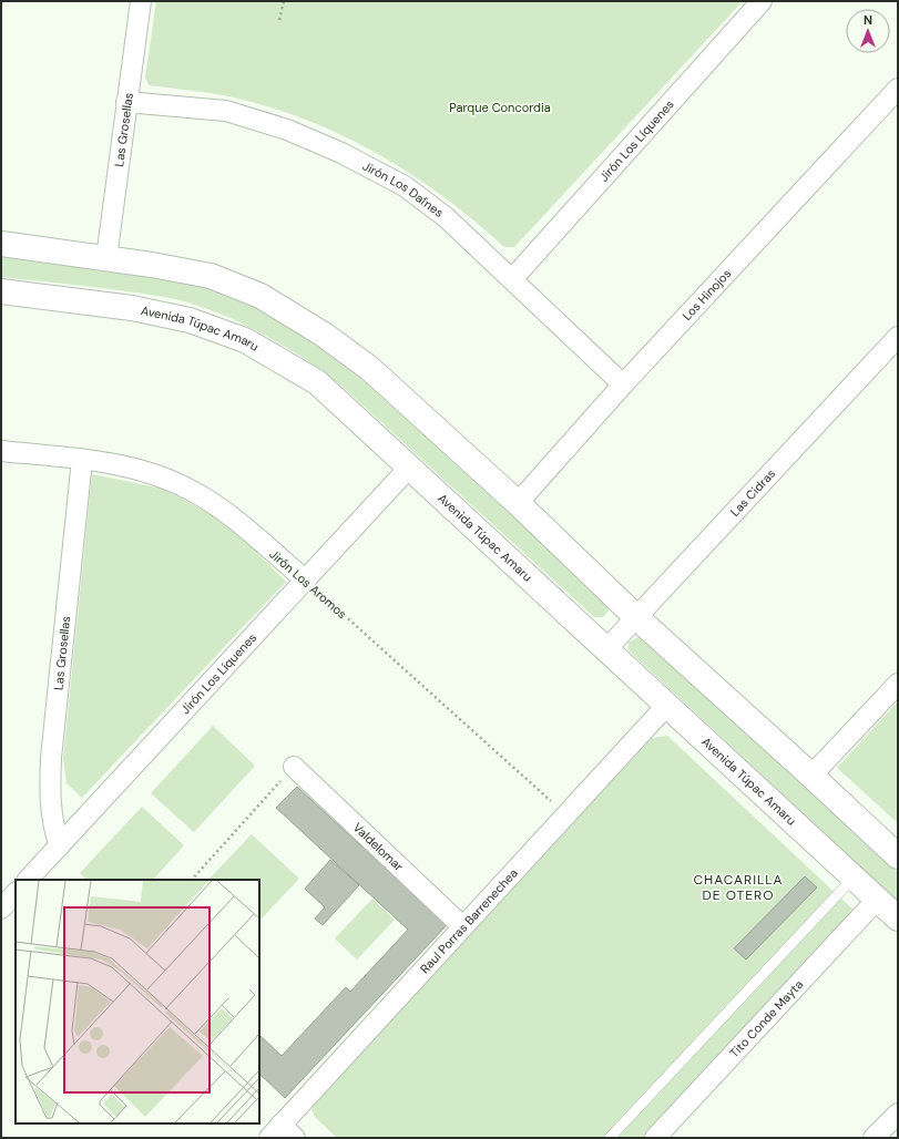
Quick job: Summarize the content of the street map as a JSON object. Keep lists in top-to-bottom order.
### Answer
{
  "streets": {
    "main road": ["Avenida Túpac Amaru"],
    "street": [
      "Las Grosellas",
      "Jirón Los Líquenes",
      "Jirón Los Dafnes",
      "Los Hinojos",
      "Las Cidras",
      "Jirón Los Aromos",
      "Valdelomar",
      "Raul Porras Barrenechea",
      "Tito Conde Mayta"
    ]
  },
  "crossings": [
    ["Las Grosellas", "Jirón Los Líquenes"],
    ["Las Grosellas", "Jirón Los Dafnes"],
    ["Las Grosellas", "Jirón Los Aromos"],
    ["Jirón Los Líquenes", "Jirón Los Dafnes"],
    ["Jirón Los Líquenes", "Avenida Túpac Amaru"],
    ["Jirón Los Líquenes", "Jirón Los Aromos"],
    ["Jirón Los Dafnes", "Los Hinojos"],
    ["Avenida Túpac Amaru", "Las Cidras"],
    ["Avenida Túpac Amaru", "Raul Porras Barrenechea"],
    ["Avenida Túpac Amaru", "Tito Conde Mayta"],
    ["Jirón Los Aromos", "Raul Porras Barrenechea"],
    ["Valdelomar", "Raul Porras Barrenechea"]
  ],
  "districts": ["CHACARILLA DE OTERO"],
  "parks": ["Parque Concordia"],
  "north": "top"
}
